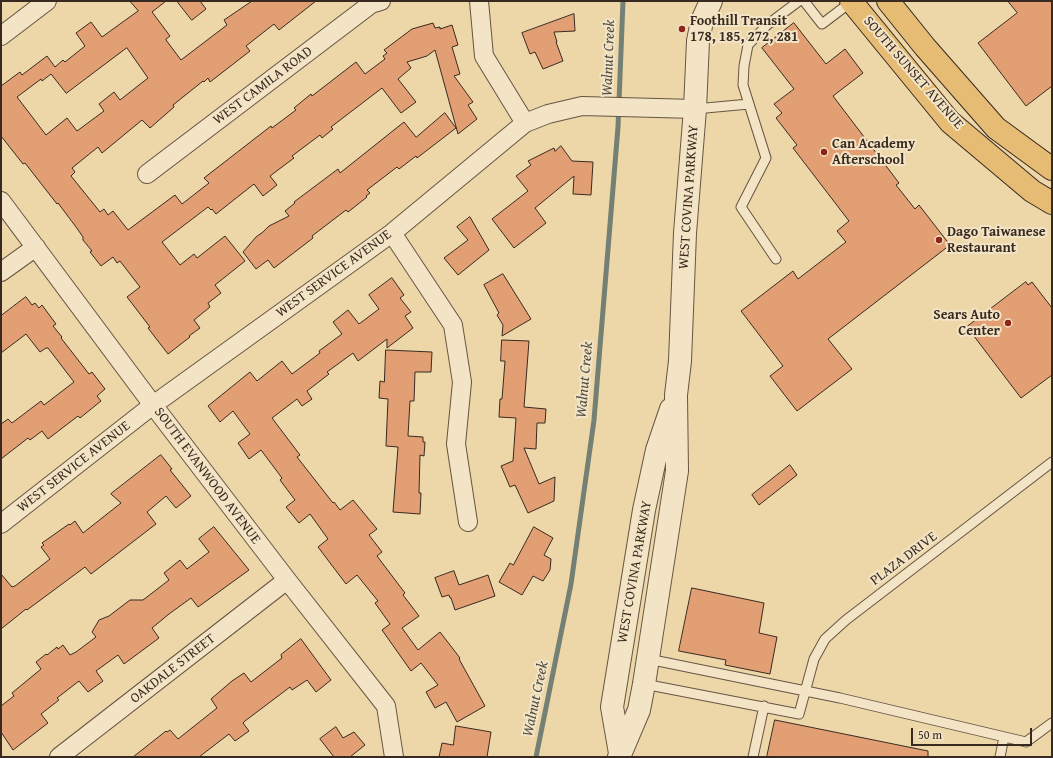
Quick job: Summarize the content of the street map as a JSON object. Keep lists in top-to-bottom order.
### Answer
{
  "streets": {
    "main road": ["SOUTH SUNSET AVENUE"],
    "street": [
      "WEST CAMILA ROAD",
      "WEST COVINA PARKWAY",
      "WEST SERVICE AVENUE",
      "SOUTH EVANWOOD AVENUE",
      "OAKDALE STREET"
    ],
    "lane": ["PLAZA DRIVE"]
  },
  "crossings": [
    ["WEST COVINA PARKWAY", "WEST SERVICE AVENUE"],
    ["WEST SERVICE AVENUE", "SOUTH EVANWOOD AVENUE"],
    ["SOUTH EVANWOOD AVENUE", "OAKDALE STREET"]
  ],
  "water": ["Walnut Creek"],
  "places": [
    "Foothill Transit 178, 185, 272, 281",
    "Can Academy Afterschool",
    "Dago Taiwanese Restaurant",
    "Sears Auto Center"
  ],
  "scale_bar": "50 m"
}
